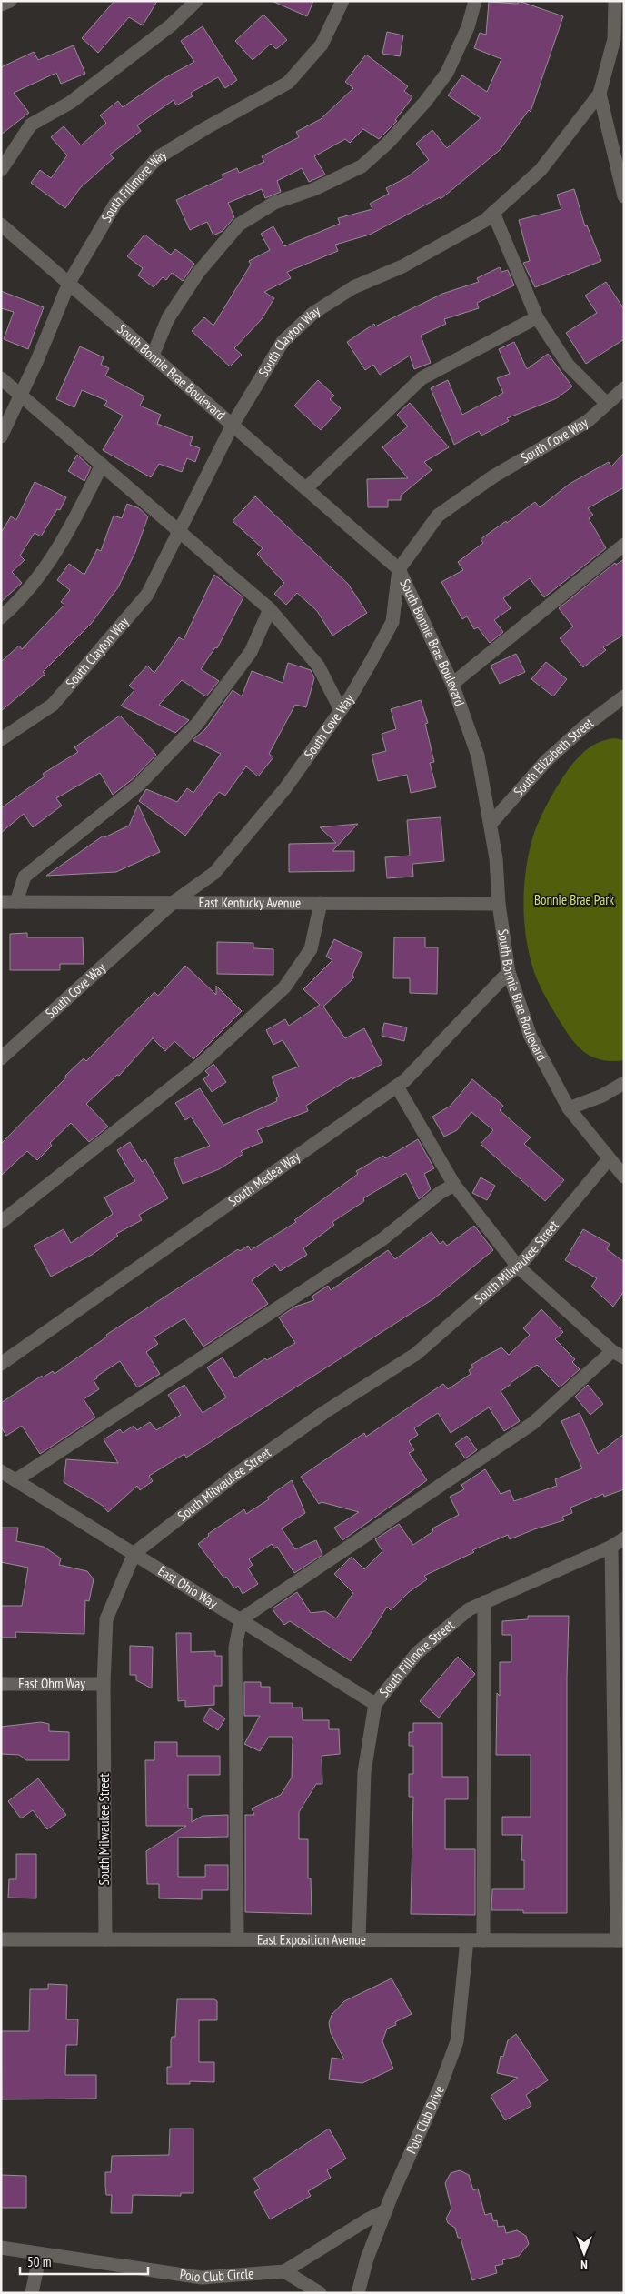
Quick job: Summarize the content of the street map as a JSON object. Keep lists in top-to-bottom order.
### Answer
{
  "streets": {
    "street": [
      "South Fillmore Way",
      "South Clayton Way",
      "South Bonnie Brae Boulevard",
      "South Cove Way",
      "South Elizabeth Street",
      "East Kentucky Avenue",
      "South Medea Way",
      "South Milwaukee Street",
      "East Ohio Way",
      "South Fillmore Street",
      "East Ohm Way",
      "East Exposition Avenue",
      "Polo Club Drive",
      "Polo Club Circle"
    ]
  },
  "crossings": [
    ["South Fillmore Way", "South Bonnie Brae Boulevard"],
    ["South Clayton Way", "South Bonnie Brae Boulevard"],
    ["South Bonnie Brae Boulevard", "South Cove Way"],
    ["South Bonnie Brae Boulevard", "South Elizabeth Street"],
    ["South Bonnie Brae Boulevard", "East Kentucky Avenue"],
    ["South Bonnie Brae Boulevard", "South Medea Way"],
    ["South Bonnie Brae Boulevard", "South Milwaukee Street"],
    ["South Cove Way", "East Kentucky Avenue"],
    ["South Milwaukee Street", "East Ohio Way"],
    ["South Milwaukee Street", "East Ohm Way"],
    ["South Milwaukee Street", "East Exposition Avenue"],
    ["East Ohio Way", "South Fillmore Street"],
    ["South Fillmore Street", "East Exposition Avenue"],
    ["East Exposition Avenue", "Polo Club Drive"],
    ["Polo Club Drive", "Polo Club Circle"]
  ],
  "parks": ["Bonnie Brae Park"],
  "scale_bar": "50 m",
  "north": "bottom"
}
